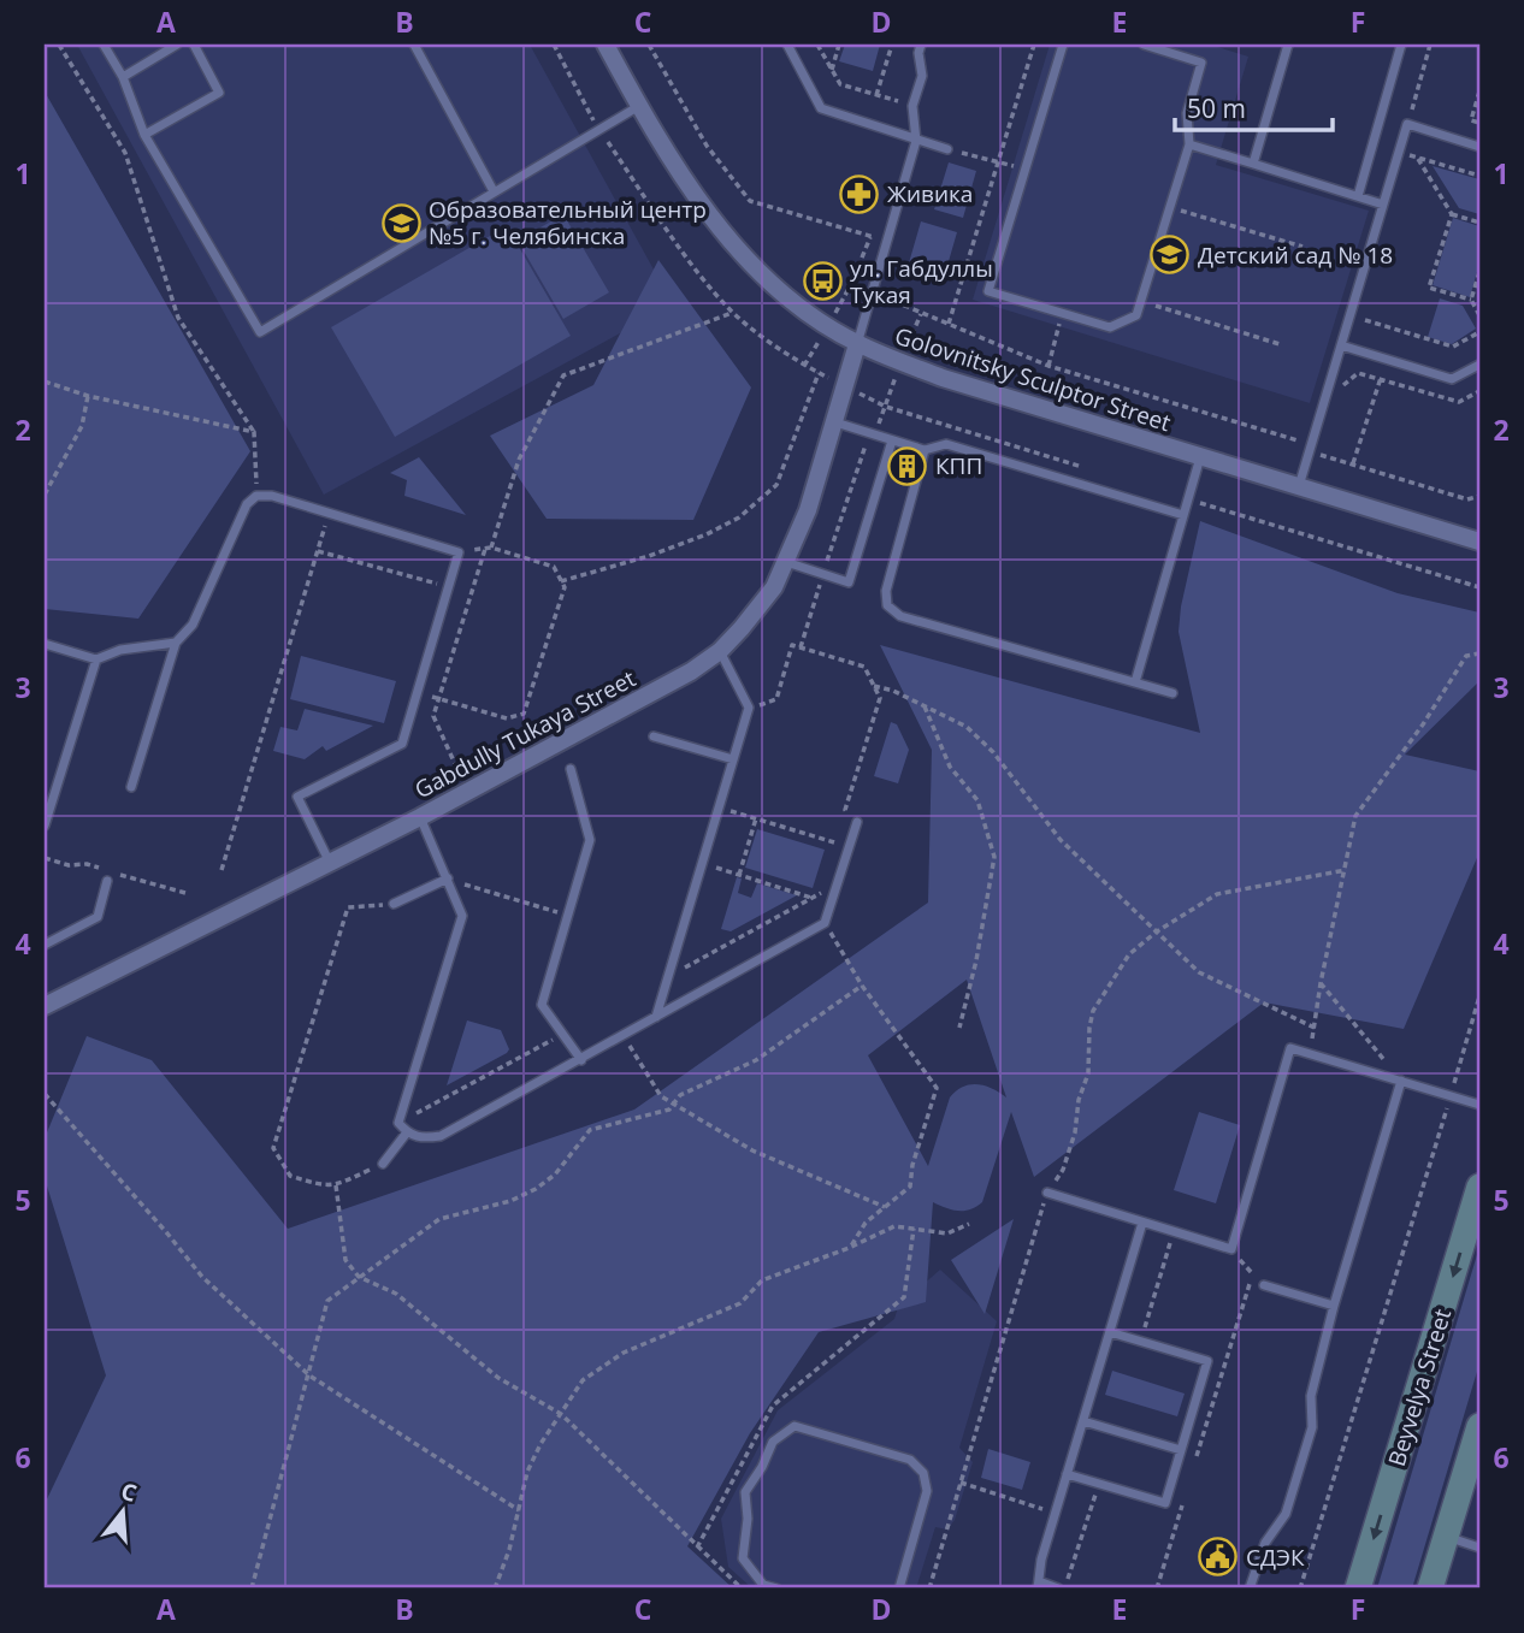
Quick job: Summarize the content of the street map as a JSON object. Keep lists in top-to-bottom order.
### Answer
{
  "streets": {
    "main road": ["Beyvelya Street"],
    "street": ["Golovnitsky Sculptor Street", "Gabdully Tukaya Street"]
  },
  "crossings": [
    ["Golovnitsky Sculptor Street", "Gabdully Tukaya Street"]
  ],
  "places": {
    "pharmacy": ["Живика"],
    "school or university": ["Образовательный центр №5 г. Челябинска", "Детский сад № 18"],
    "bus stop": ["ул. Габдуллы Тукая"],
    "building": ["КПП"],
    "public building": ["СДЭК"]
  },
  "scale_bar": "50 m",
  "north": "top",
  "grid": {
    "columns": [
      "A",
      "B",
      "C",
      "D",
      "E",
      "F"
    ],
    "rows": [
      "1",
      "2",
      "3",
      "4",
      "5",
      "6"
    ]
  }
}
